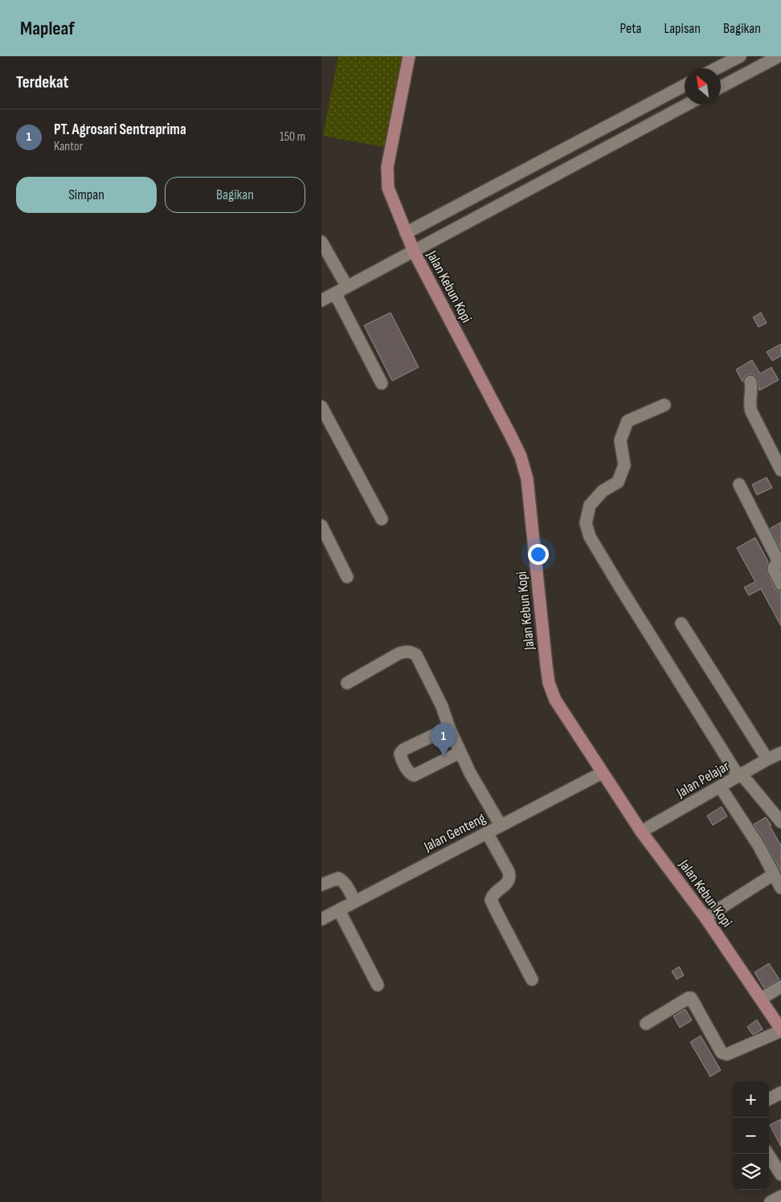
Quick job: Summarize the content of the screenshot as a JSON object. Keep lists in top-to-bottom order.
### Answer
{
  "streets": {
    "main road": ["Jalan Kebun Kopi"],
    "street": ["Jalan Pelajar", "Jalan Genteng"]
  },
  "crossings": [
    ["Jalan Kebun Kopi", "Jalan Pelajar"],
    ["Jalan Kebun Kopi", "Jalan Genteng"]
  ],
  "north": "top left",
  "page": {
    "header": "Mapleaf",
    "nav": ["Peta", "Lapisan", "Bagikan"],
    "heading": "Terdekat",
    "list": [
      {
        "mark": "1",
        "name": "PT. Agrosari Sentraprima",
        "note": "Kantor",
        "value": "150 m"
      }
    ],
    "buttons": ["Simpan", "Bagikan"],
    "pins": "1",
    "map_buttons": ["+", "−"]
  }
}
